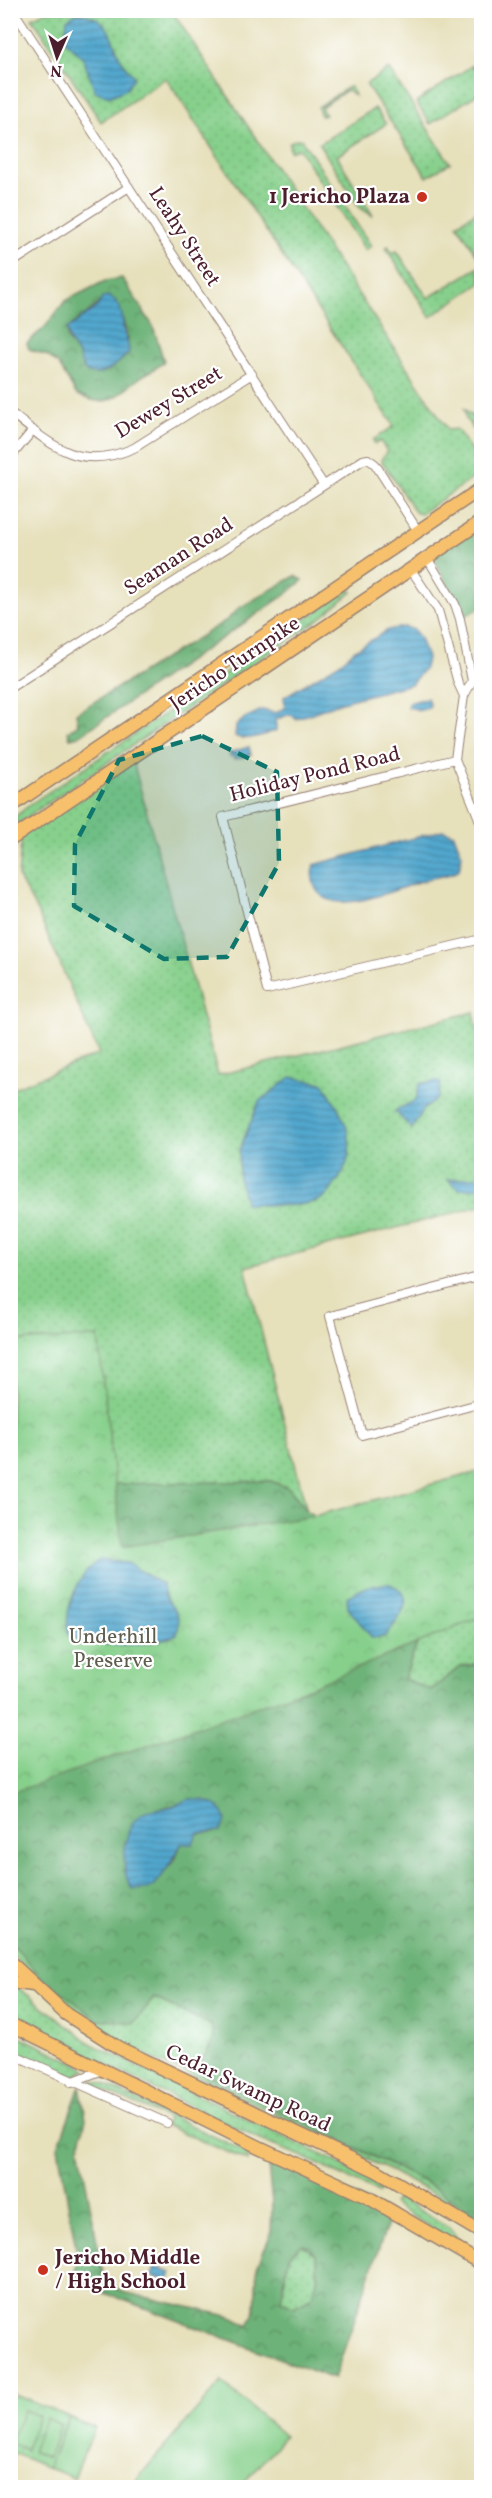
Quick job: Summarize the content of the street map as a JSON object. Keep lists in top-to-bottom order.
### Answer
{
  "streets": {
    "main road": ["Jericho Turnpike", "Cedar Swamp Road"],
    "street": [
      "Leahy Street",
      "Dewey Street",
      "Seaman Road",
      "Holiday Pond Road"
    ]
  },
  "crossings": [
    ["Leahy Street", "Dewey Street"],
    ["Leahy Street", "Seaman Road"],
    ["Seaman Road", "Jericho Turnpike"]
  ],
  "parks": ["Underhill Preserve"],
  "places": ["1 Jericho Plaza", "Jericho Middle / High School"],
  "north": "bottom"
}
